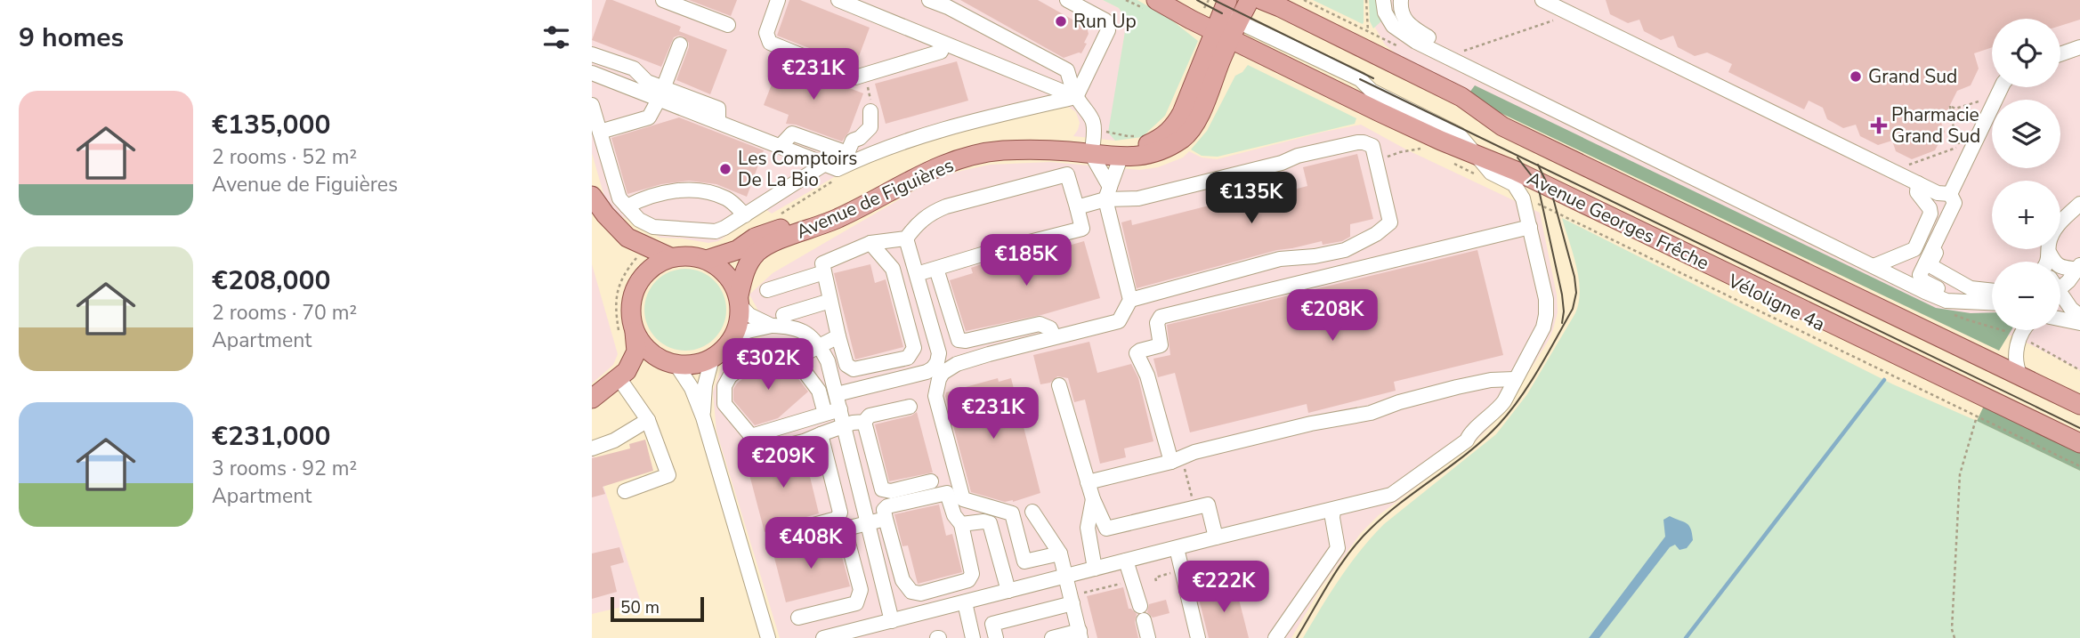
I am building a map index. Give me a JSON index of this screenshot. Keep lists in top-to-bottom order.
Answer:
{
  "streets": {
    "main road": ["Avenue de Figuières", "Avenue Georges Frêche"],
    "path": ["Véloligne 4a"]
  },
  "crossings": [
    ["Avenue de Figuières", "Avenue Georges Frêche"]
  ],
  "places": {
    "other": ["Run Up", "Grand Sud", "Les Comptoirs De La Bio"],
    "health": ["Pharmacie Grand Sud"]
  },
  "scale_bar": "50 m",
  "page": {
    "heading": "9 homes",
    "map_buttons": ["+", "−"],
    "price": [
      "€231K",
      "€135K",
      "€185K",
      "€208K",
      "€302K",
      "€231K",
      "€209K",
      "€408K",
      "€222K"
    ],
    "list": [
      {
        "name": "€135,000",
        "note": "2 rooms · 52 m² · Avenue de Figuières"
      },
      {
        "name": "€208,000",
        "note": "2 rooms · 70 m² · Apartment"
      },
      {
        "name": "€231,000",
        "note": "3 rooms · 92 m² · Apartment"
      }
    ],
    "scale": "50 m"
  }
}
